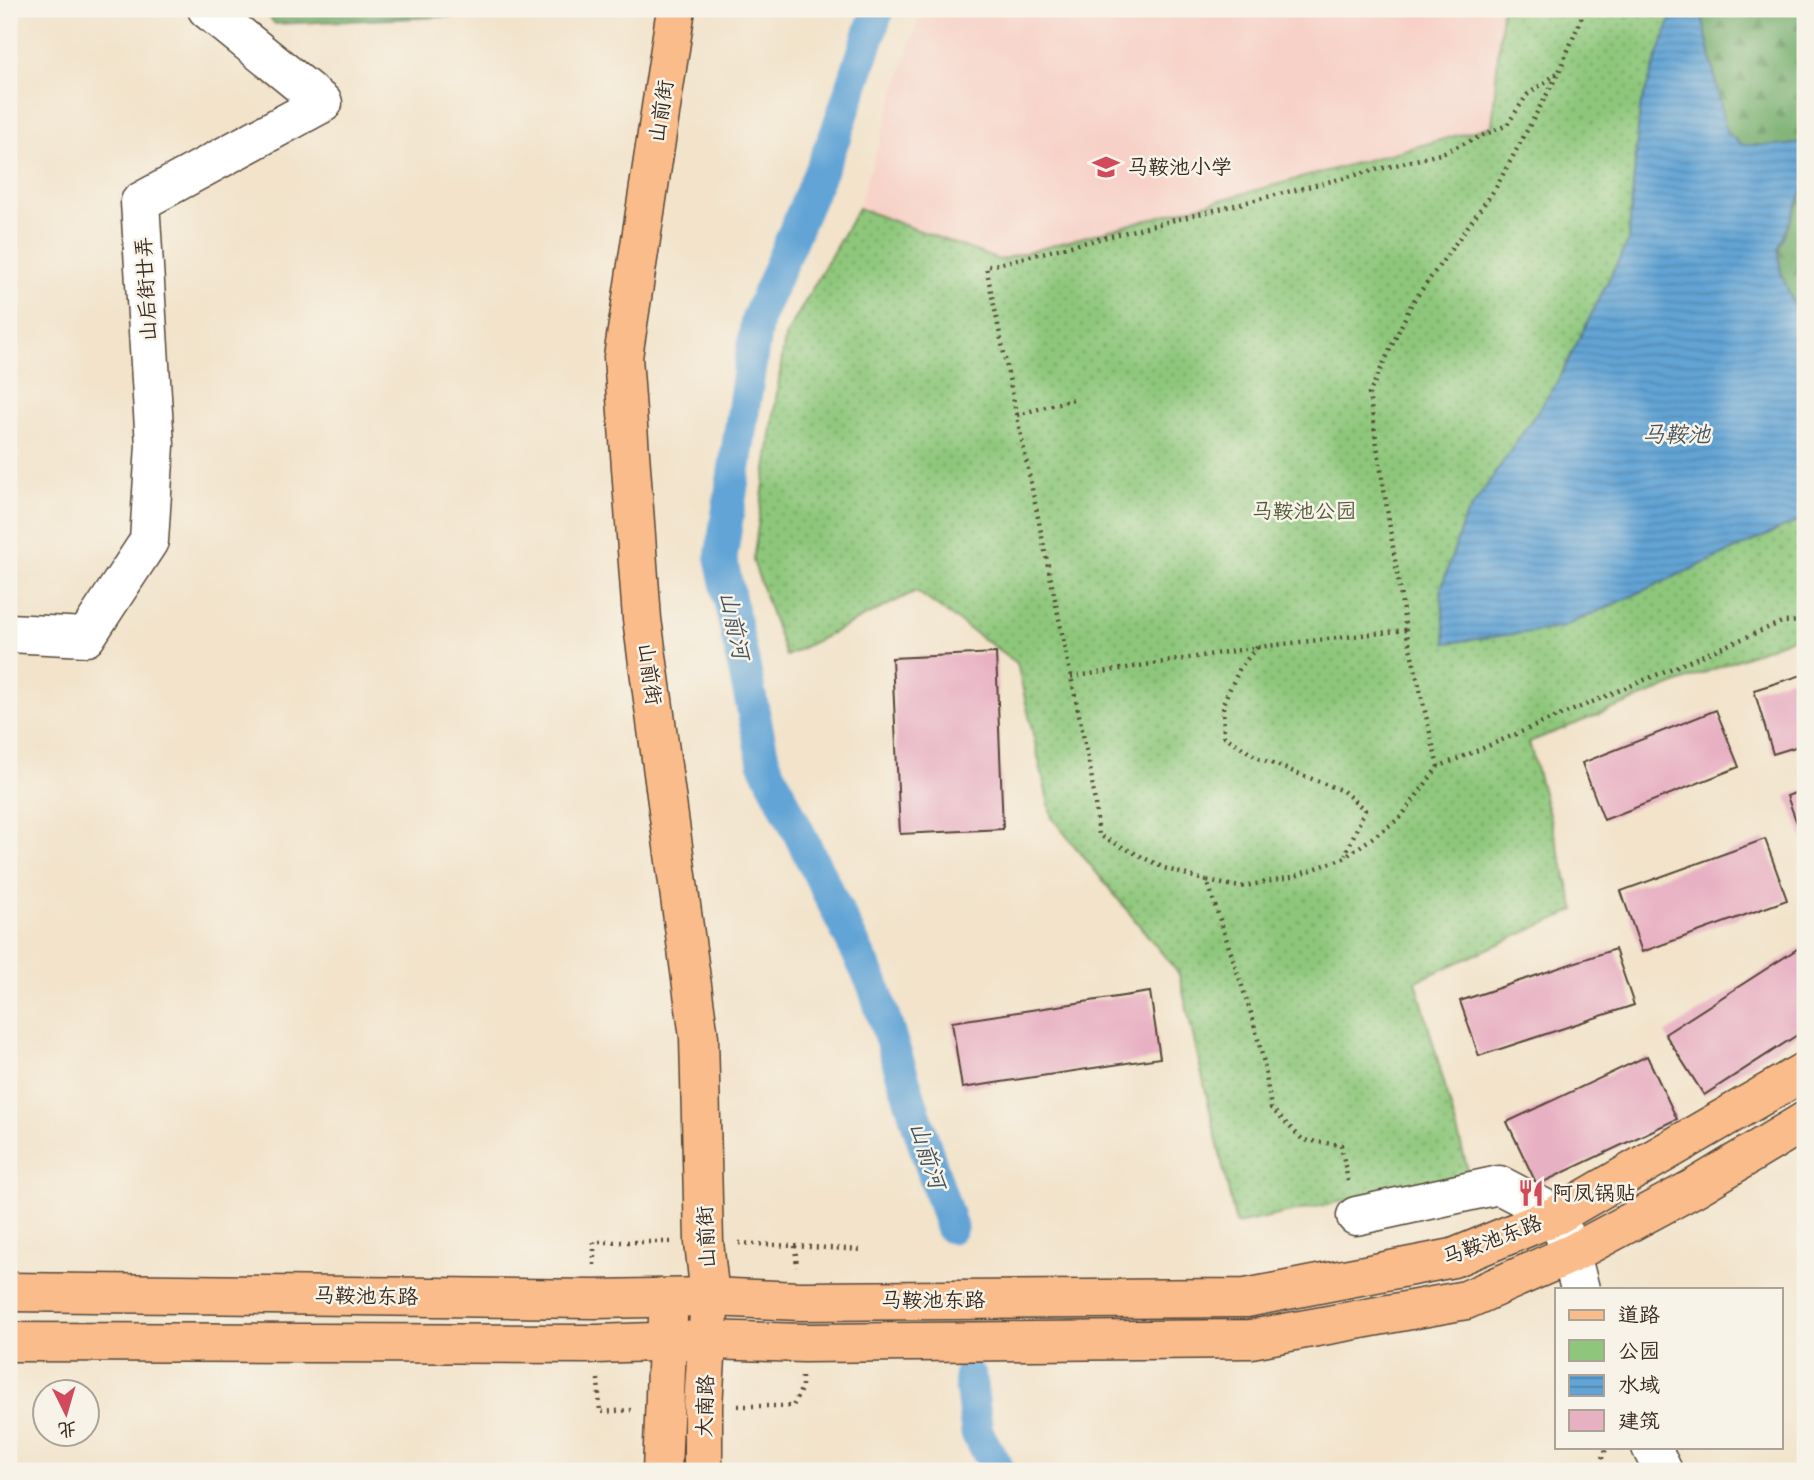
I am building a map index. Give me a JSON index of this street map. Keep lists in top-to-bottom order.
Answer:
{
  "streets": {
    "main road": ["山前街", "马鞍池东路", "大南路"],
    "street": ["山后街廿弄"]
  },
  "crossings": [
    ["山前街", "马鞍池东路"],
    ["山前街", "大南路"],
    ["马鞍池东路", "大南路"]
  ],
  "water": ["马鞍池", "山前河"],
  "parks": ["马鞍池公园"],
  "places": {
    "school or university": ["马鞍池小学"],
    "restaurant": ["阿凤锅贴"]
  },
  "legend": [
    "道路",
    "公园",
    "水域",
    "建筑"
  ],
  "north": "bottom"
}
